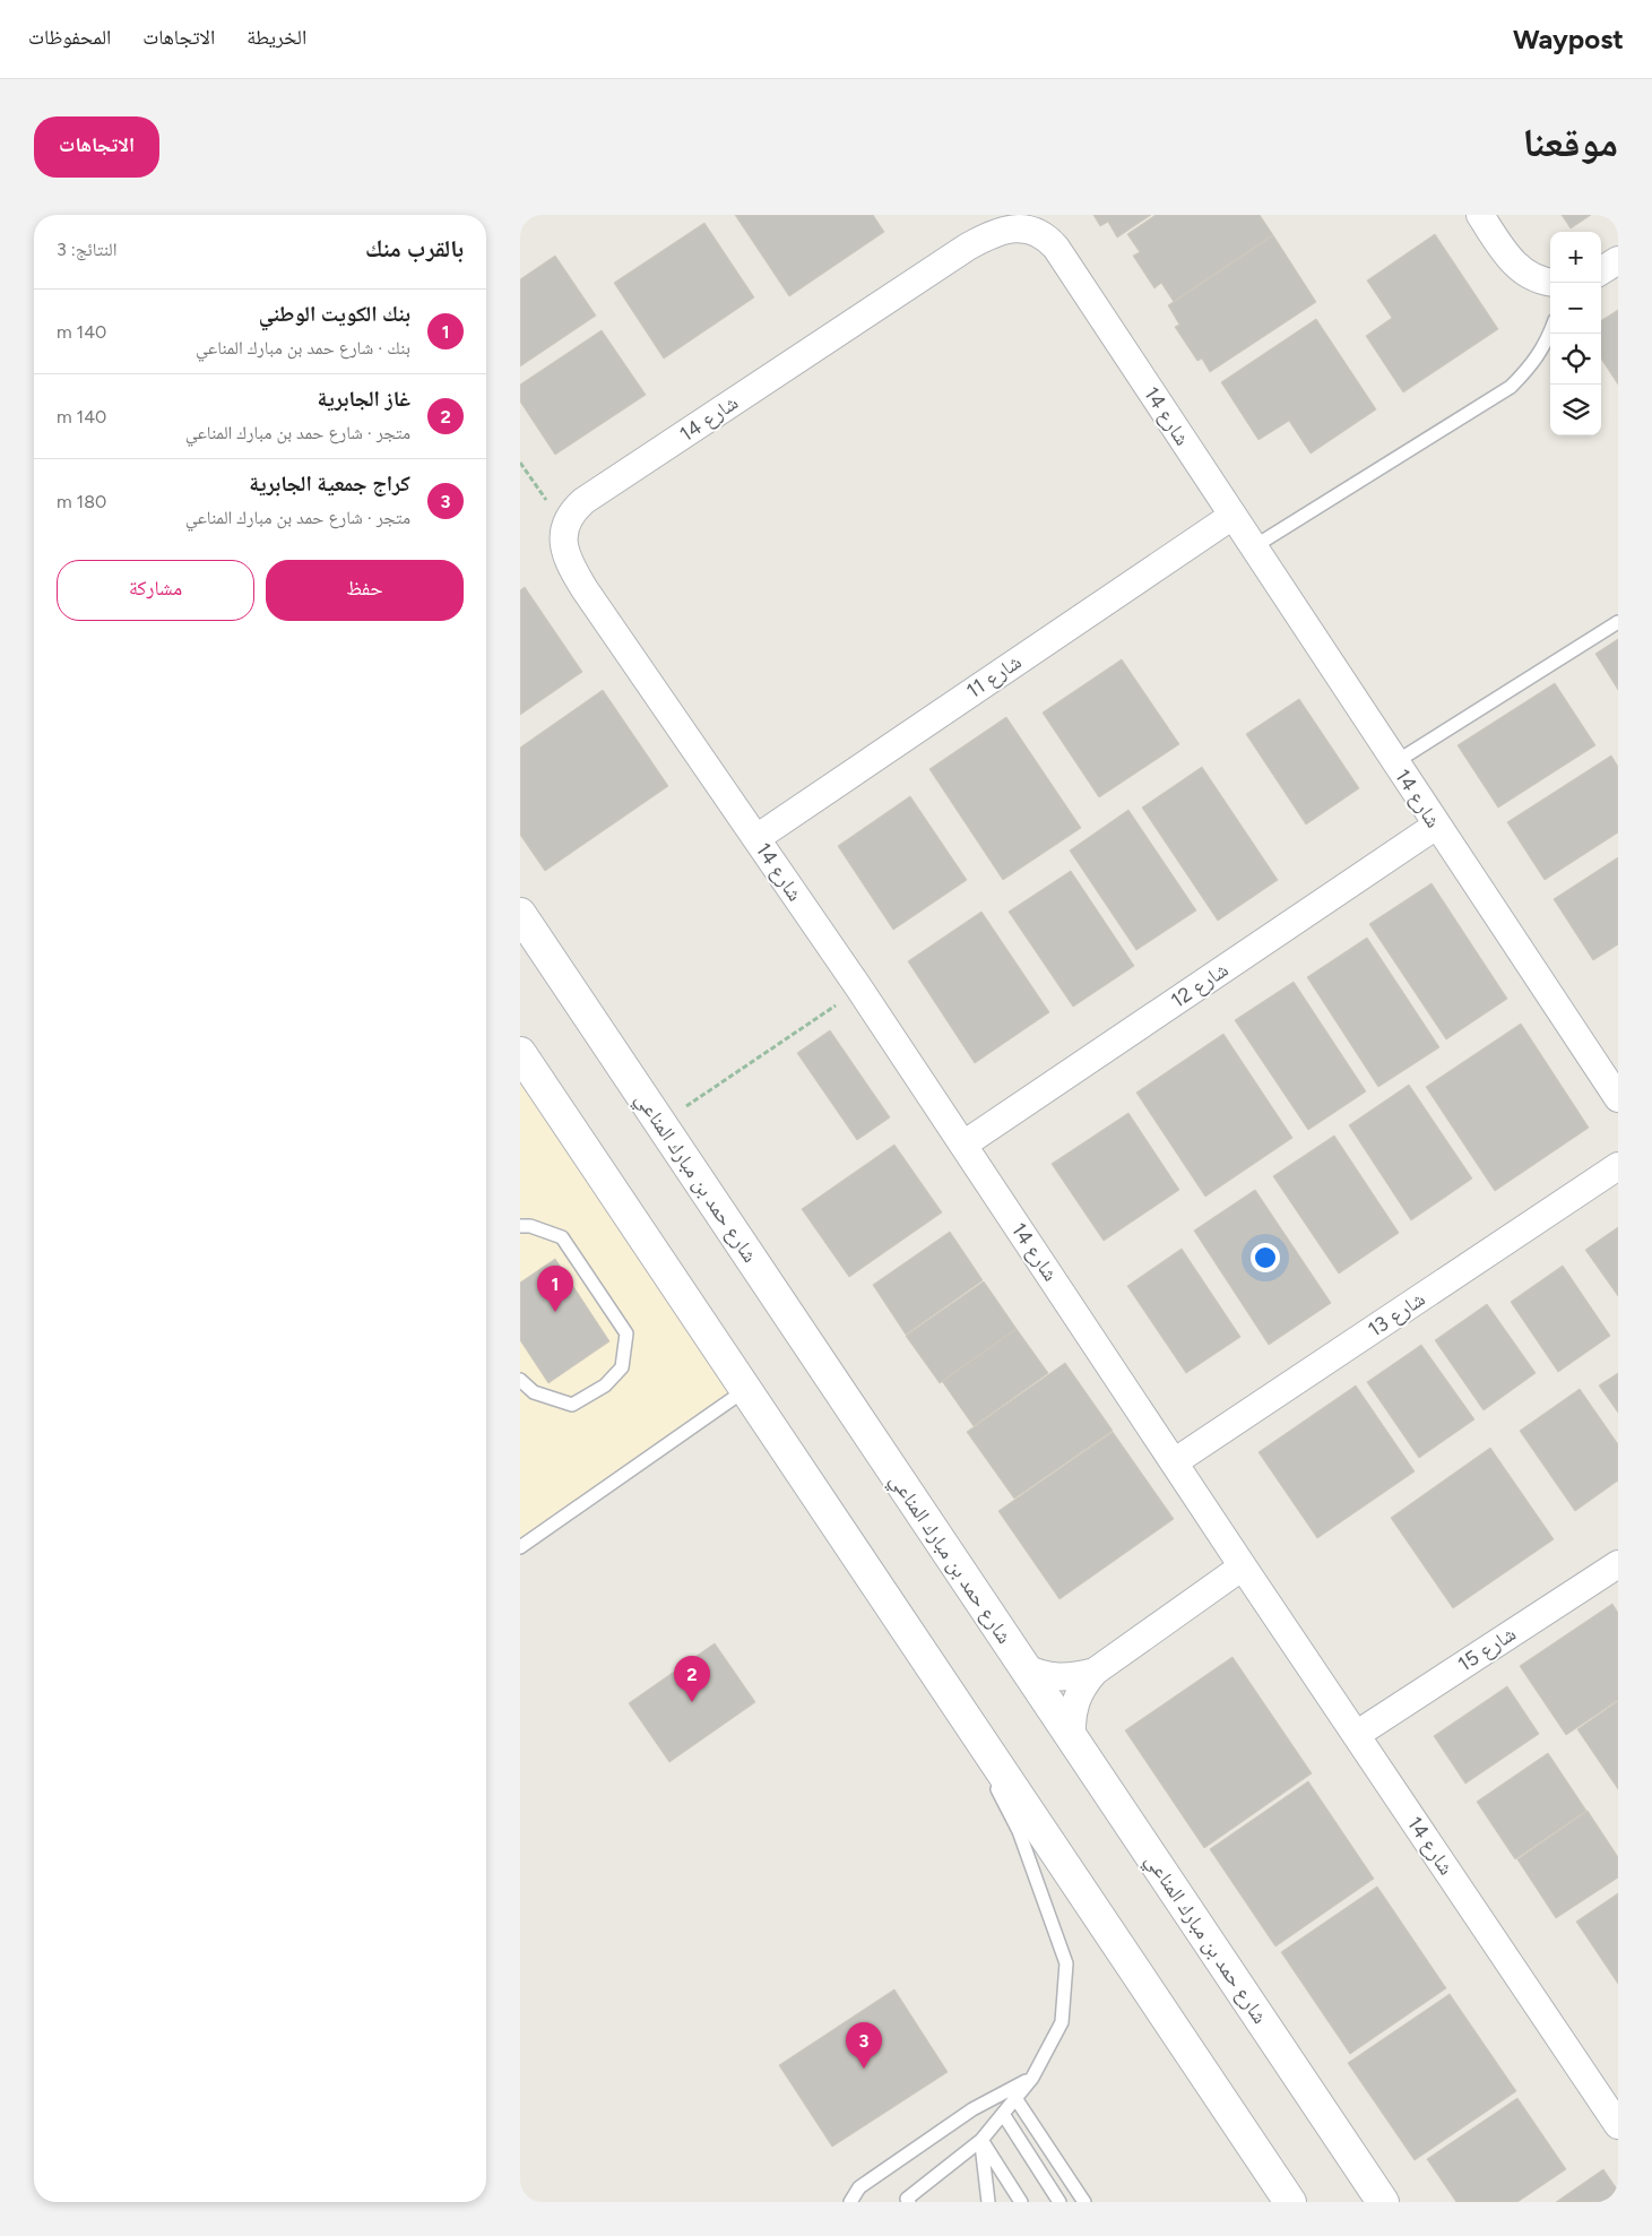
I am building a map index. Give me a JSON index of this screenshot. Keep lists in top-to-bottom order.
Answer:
{
  "streets": {
    "street": [
      "شارع 14",
      "شارع 11",
      "شارع 12",
      "شارع حمد بن مبارك المناعي",
      "شارع 13",
      "شارع 15"
    ]
  },
  "crossings": [
    ["شارع 14", "شارع 11"],
    ["شارع 14", "شارع 12"],
    ["شارع 14", "شارع 13"],
    ["شارع 14", "شارع 15"]
  ],
  "page": {
    "header": "Waypost",
    "nav": ["الخريطة", "الاتجاهات", "المحفوظات"],
    "title": "موقعنا",
    "buttons": [
      "الاتجاهات",
      ["حفظ", "مشاركة"]
    ],
    "heading": ["بالقرب منك", "النتائج: 3"],
    "map_buttons": ["+", "−"],
    "list": [
      {
        "mark": "1",
        "name": "بنك الكويت الوطني",
        "note": "بنك · شارع حمد بن مبارك المناعي",
        "value": "140 m"
      },
      {
        "mark": "2",
        "name": "غاز الجابرية",
        "note": "متجر · شارع حمد بن مبارك المناعي",
        "value": "140 m"
      },
      {
        "mark": "3",
        "name": "كراج جمعية الجابرية",
        "note": "متجر · شارع حمد بن مبارك المناعي",
        "value": "180 m"
      }
    ],
    "pins": ["1", "2", "3"]
  }
}
